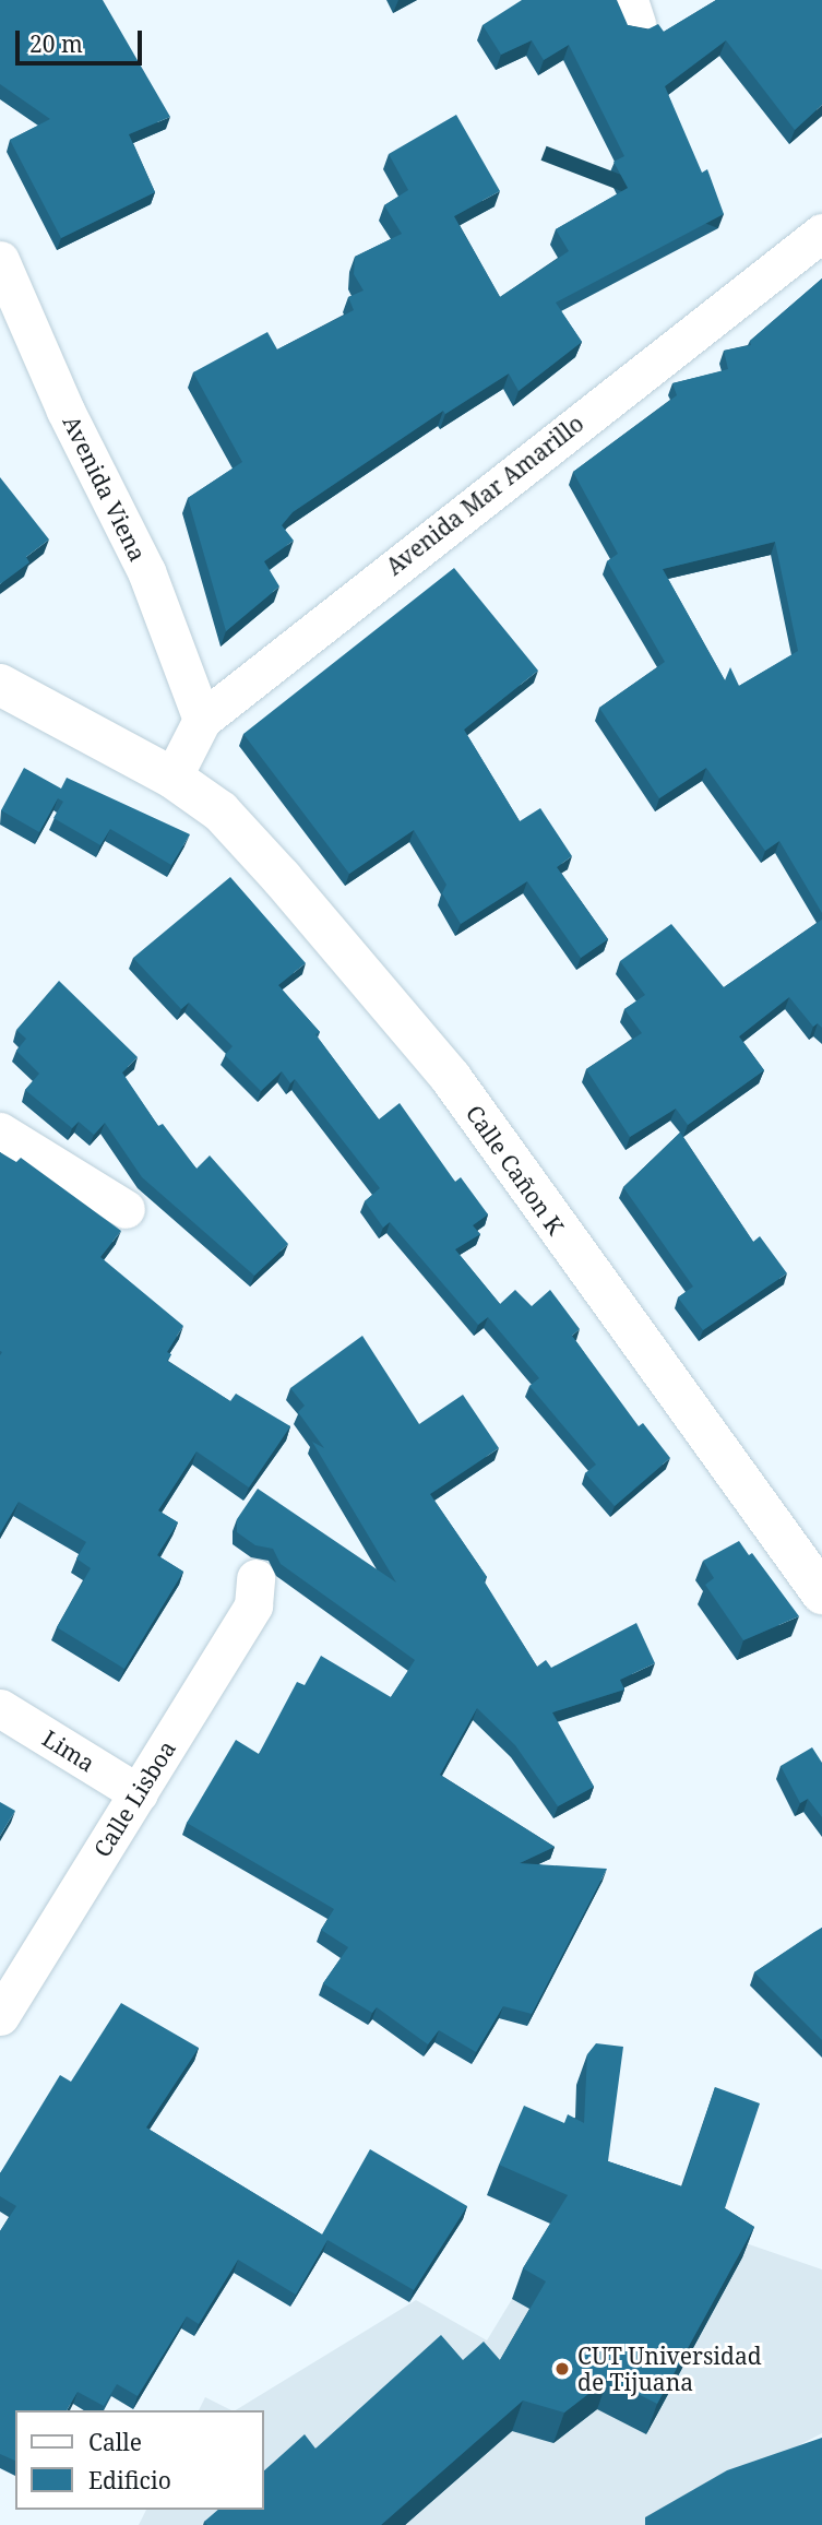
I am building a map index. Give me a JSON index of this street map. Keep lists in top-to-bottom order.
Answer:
{
  "streets": {
    "street": [
      "Avenida Viena",
      "Avenida Mar Amarillo",
      "Calle Cañon K",
      "Lima",
      "Calle Lisboa"
    ]
  },
  "crossings": [
    ["Avenida Viena", "Avenida Mar Amarillo"],
    ["Avenida Mar Amarillo", "Calle Cañon K"],
    ["Lima", "Calle Lisboa"]
  ],
  "places": ["CUT Universidad de Tijuana"],
  "legend": ["Calle", "Edificio"],
  "scale_bar": "20 m"
}
